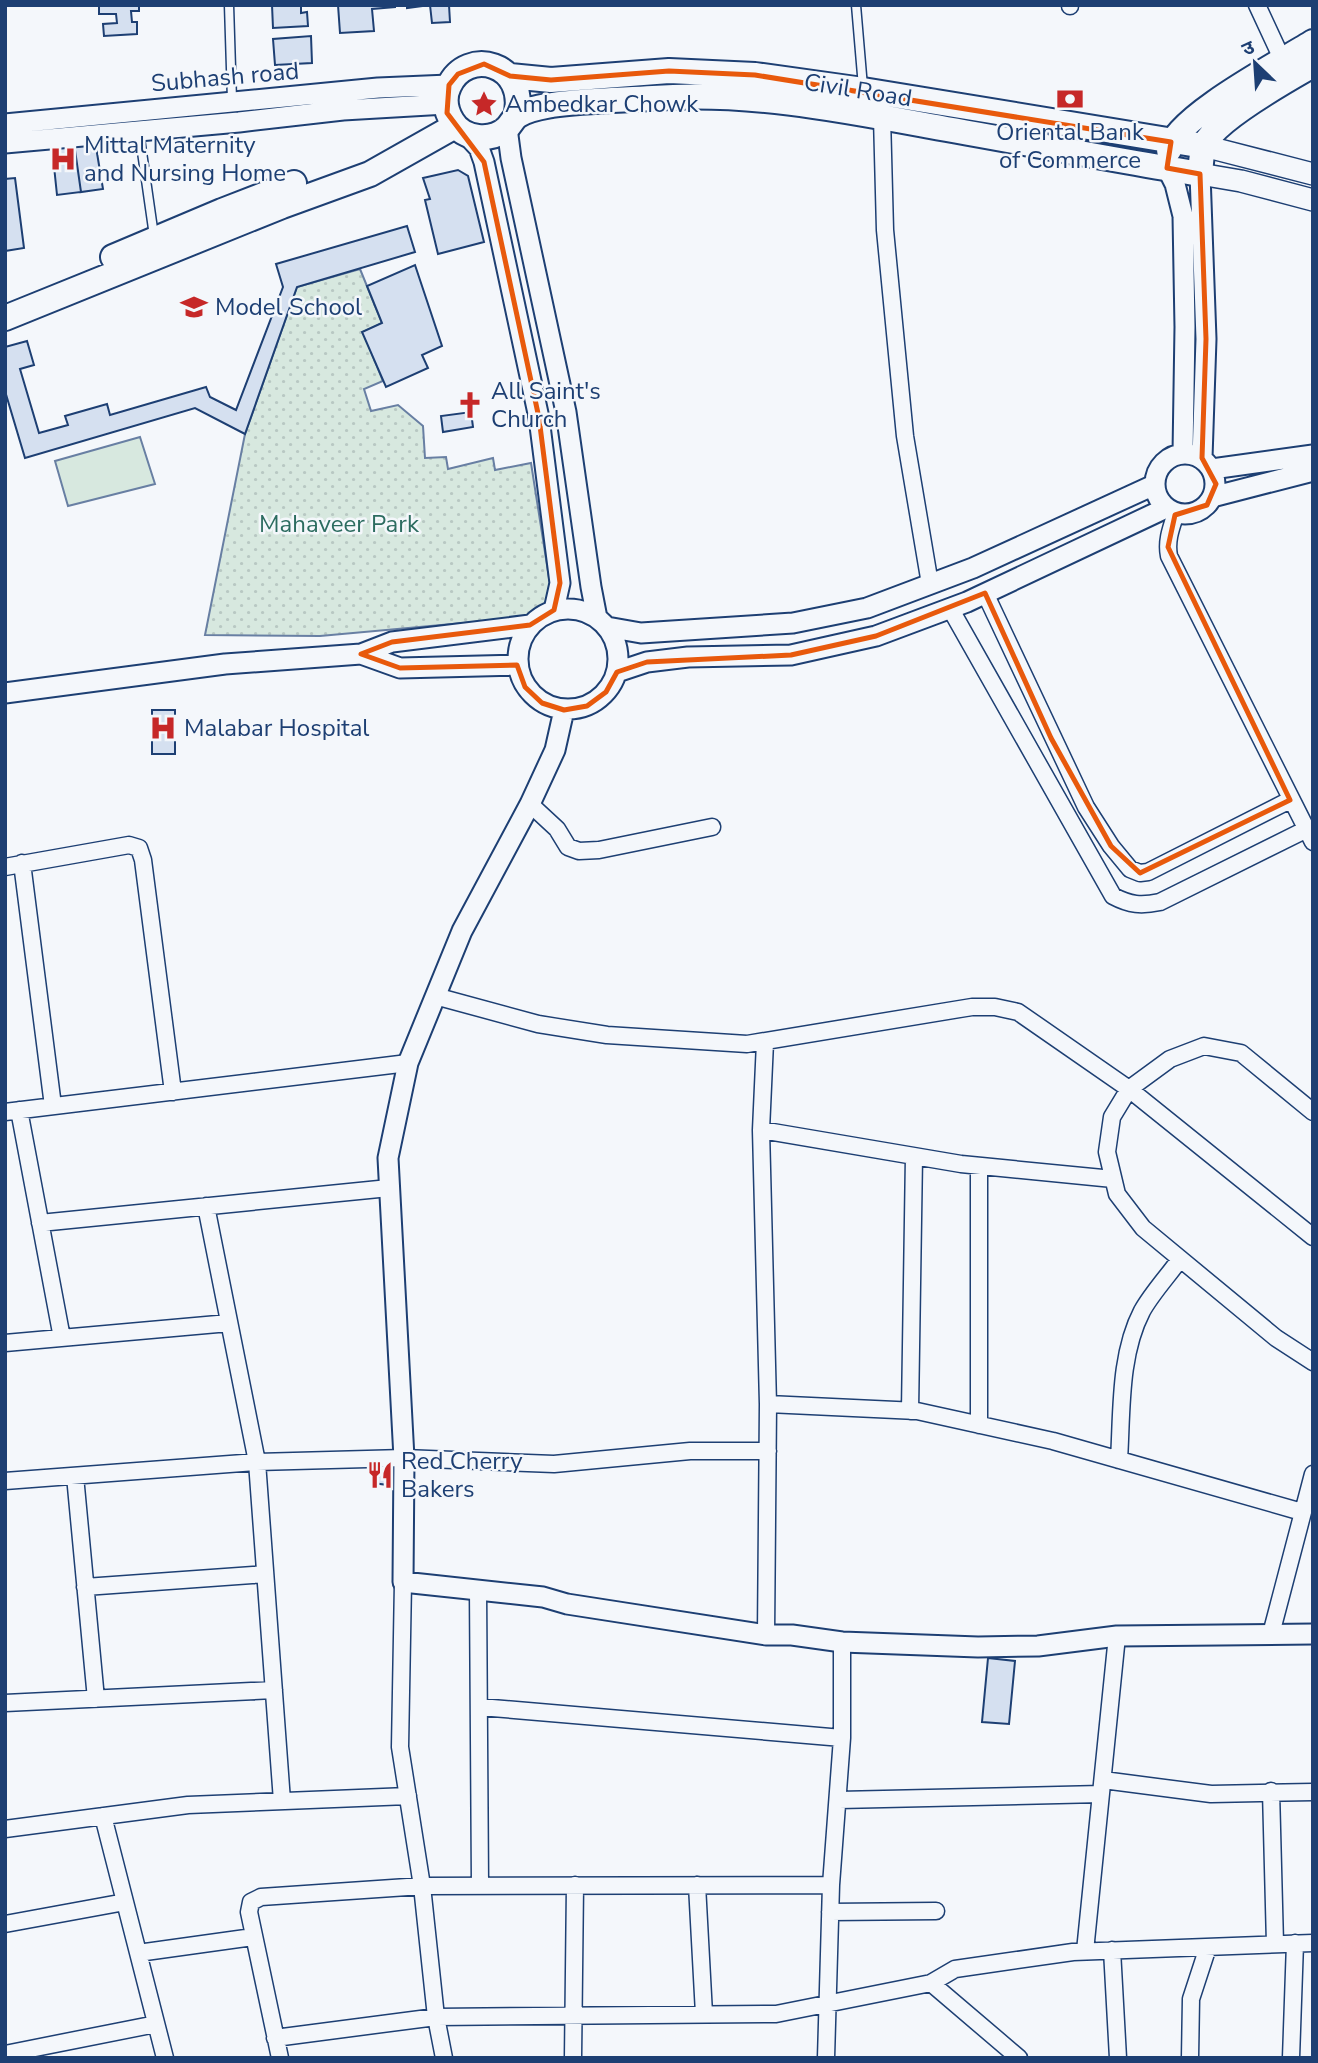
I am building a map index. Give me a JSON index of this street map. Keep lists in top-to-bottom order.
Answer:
{
  "streets": {
    "main road": ["Civil Road"],
    "street": ["Subhash road"]
  },
  "crossings": [
    ["Subhash road", "Civil Road"]
  ],
  "parks": ["Mahaveer Park"],
  "places": {
    "bank": ["Oriental Bank of Commerce"],
    "place": ["Ambedkar Chowk"],
    "hospital": ["Mittal Maternity and Nursing Home", "Malabar Hospital"],
    "school or university": ["Model School"],
    "church": ["All Saint's Church"],
    "restaurant": ["Red Cherry Bakers"]
  },
  "north": "top left"
}
